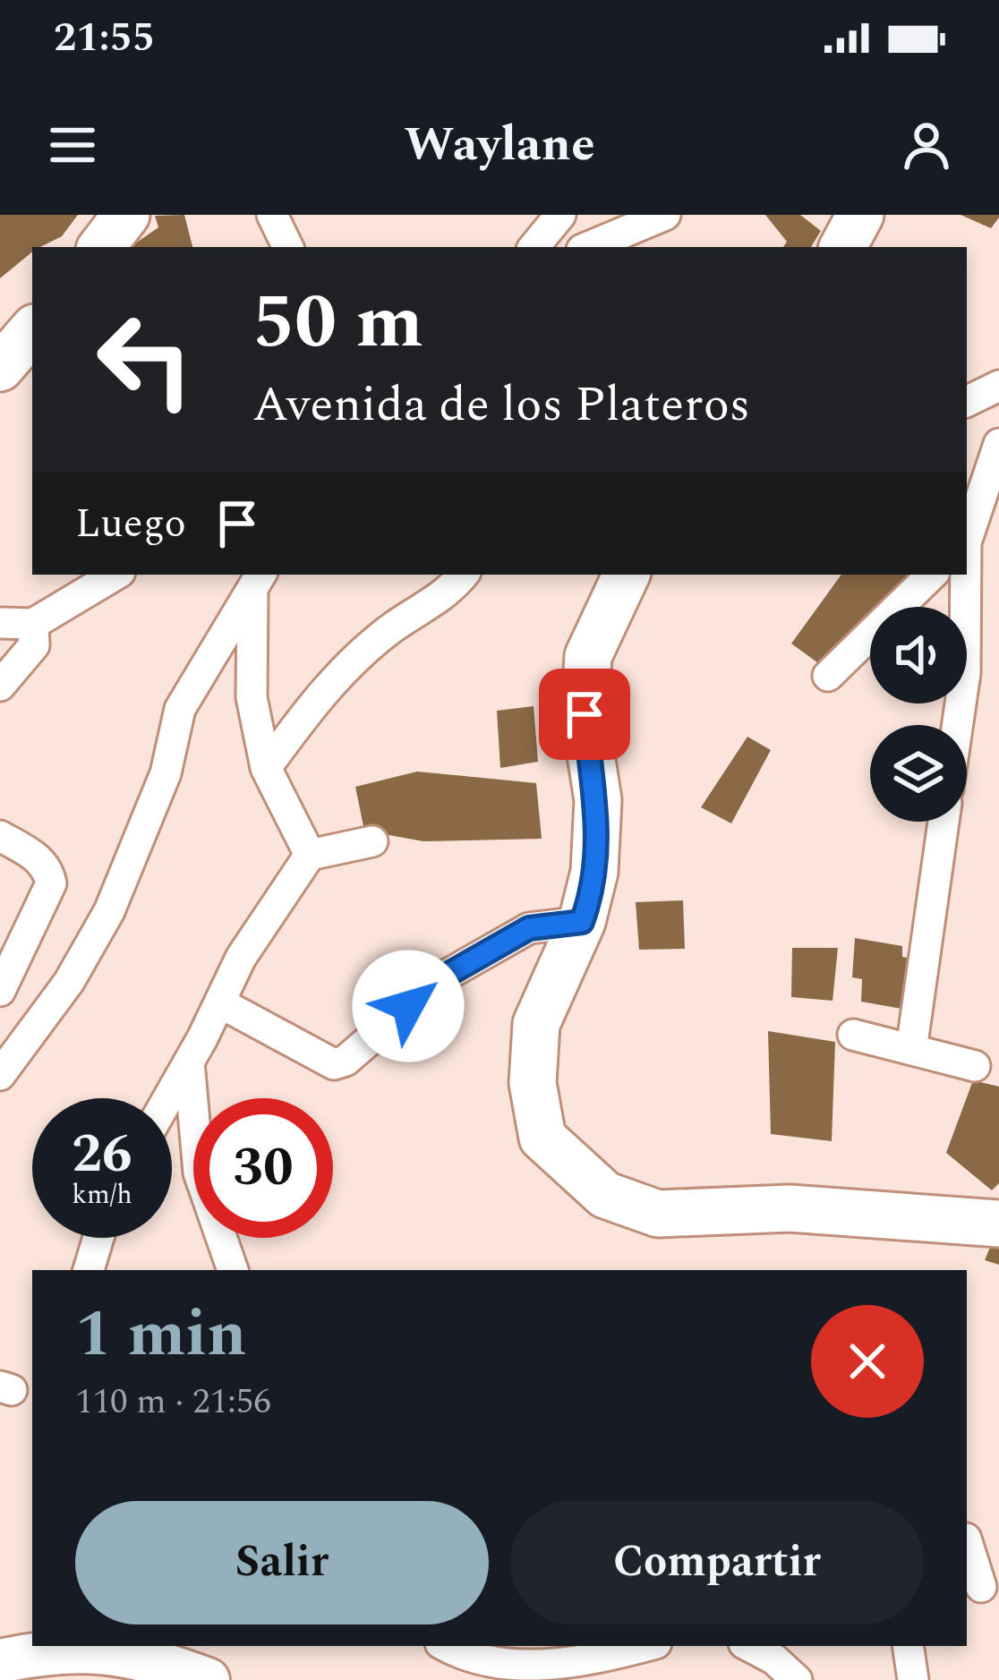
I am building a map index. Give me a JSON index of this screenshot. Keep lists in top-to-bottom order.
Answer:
{
  "page": {
    "status": "21:55",
    "header": "Waylane",
    "turn": ["50 m", "Avenida de los Plateros"],
    "then": "Luego",
    "speed": "26 km/h",
    "limit": "30",
    "heading": ["1 min", "110 m · 21:56"],
    "buttons": ["Salir", "Compartir"]
  }
}
